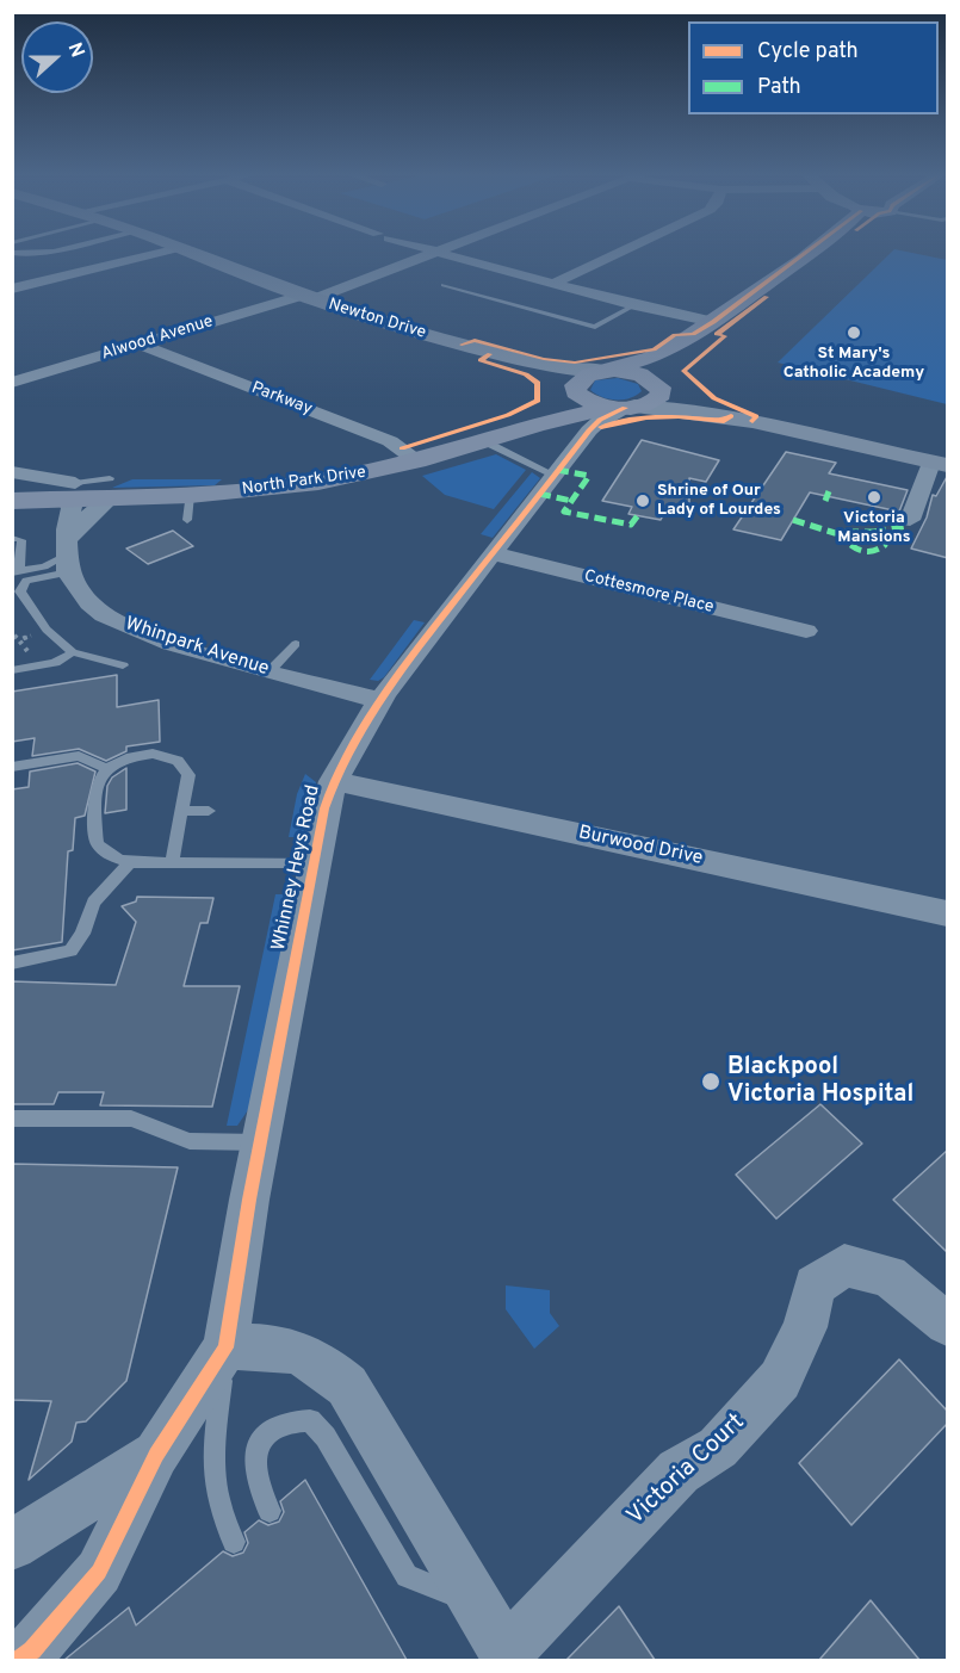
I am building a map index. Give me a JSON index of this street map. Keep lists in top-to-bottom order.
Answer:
{
  "streets": {
    "main road": ["Newton Drive", "North Park Drive"],
    "street": [
      "Alwood Avenue",
      "Parkway",
      "Cottesmore Place",
      "Whinpark Avenue",
      "Burwood Drive",
      "Whinney Heys Road",
      "Victoria Court"
    ]
  },
  "crossings": [
    ["Newton Drive", "Alwood Avenue"],
    ["Newton Drive", "North Park Drive"],
    ["Alwood Avenue", "Parkway"],
    ["Parkway", "North Park Drive"],
    ["North Park Drive", "Whinney Heys Road"],
    ["Cottesmore Place", "Whinney Heys Road"],
    ["Whinpark Avenue", "Whinney Heys Road"],
    ["Burwood Drive", "Whinney Heys Road"]
  ],
  "places": [
    "St Mary's Catholic Academy",
    "Victoria Mansions",
    "Shrine of Our Lady of Lourdes",
    "Blackpool Victoria Hospital"
  ],
  "legend": ["Cycle path", "Path"],
  "north": "right"
}
